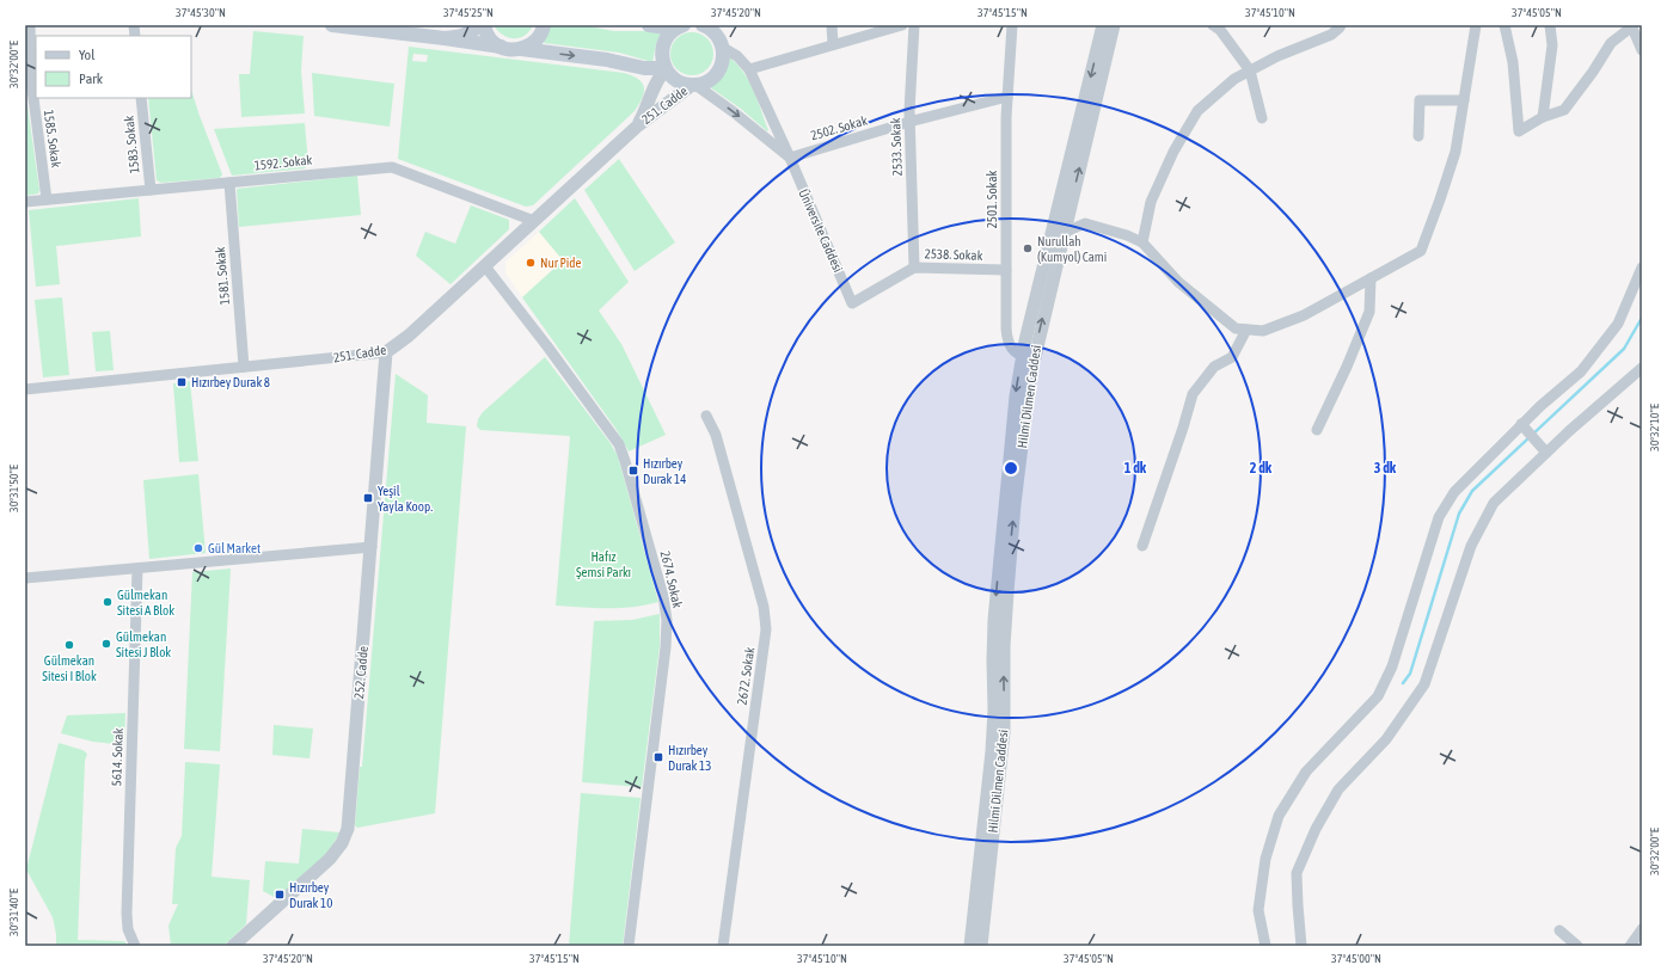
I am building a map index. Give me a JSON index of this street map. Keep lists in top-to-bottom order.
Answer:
{
  "streets": {
    "street": [
      "251. Cadde",
      "2502. Sokak",
      "1585. Sokak",
      "1583. Sokak",
      "2533. Sokak",
      "1592. Sokak",
      "2501. Sokak",
      "Üniversite Caddesi",
      "2538. Sokak",
      "1581. Sokak",
      "Hilmi Dilmen Caddesi",
      "2674. Sokak",
      "252. Cadde",
      "2672. Sokak",
      "5614. Sokak"
    ]
  },
  "crossings": [
    ["251. Cadde", "1592. Sokak"],
    ["251. Cadde", "Üniversite Caddesi"],
    ["251. Cadde", "1581. Sokak"],
    ["251. Cadde", "2674. Sokak"],
    ["251. Cadde", "252. Cadde"],
    ["2502. Sokak", "2533. Sokak"],
    ["2502. Sokak", "2501. Sokak"],
    ["2502. Sokak", "Üniversite Caddesi"],
    ["1585. Sokak", "1592. Sokak"],
    ["1583. Sokak", "1592. Sokak"],
    ["2533. Sokak", "2538. Sokak"],
    ["1592. Sokak", "1581. Sokak"],
    ["2501. Sokak", "2538. Sokak"],
    ["2501. Sokak", "Hilmi Dilmen Caddesi"],
    ["Üniversite Caddesi", "2538. Sokak"]
  ],
  "parks": ["Hafız Şemsi Parkı"],
  "places": {
    "other": [
      "Nurullah (Kumyol) Cami",
      "Nur Pide",
      "Gül Market",
      "Gülmekan Sitesi A Blok",
      "Gülmekan Sitesi J Blok",
      "Gülmekan Sitesi I Blok"
    ],
    "transit": [
      "Hızırbey Durak 8",
      "Hızırbey Durak 14",
      "Yeşil Yayla Koop.",
      "Hızırbey Durak 13",
      "Hızırbey Durak 10"
    ]
  },
  "legend": ["Yol", "Park"],
  "coordinates": [
    "37°45'30\"N",
    "37°45'25\"N",
    "37°45'20\"N",
    "37°45'15\"N",
    "37°45'10\"N",
    "37°45'05\"N",
    "30°32'00\"E",
    "30°32'10\"E",
    "30°31'50\"E",
    "30°31'40\"E",
    "37°45'00\"N"
  ],
  "rings": ["1 dk", "2 dk", "3 dk"]
}
